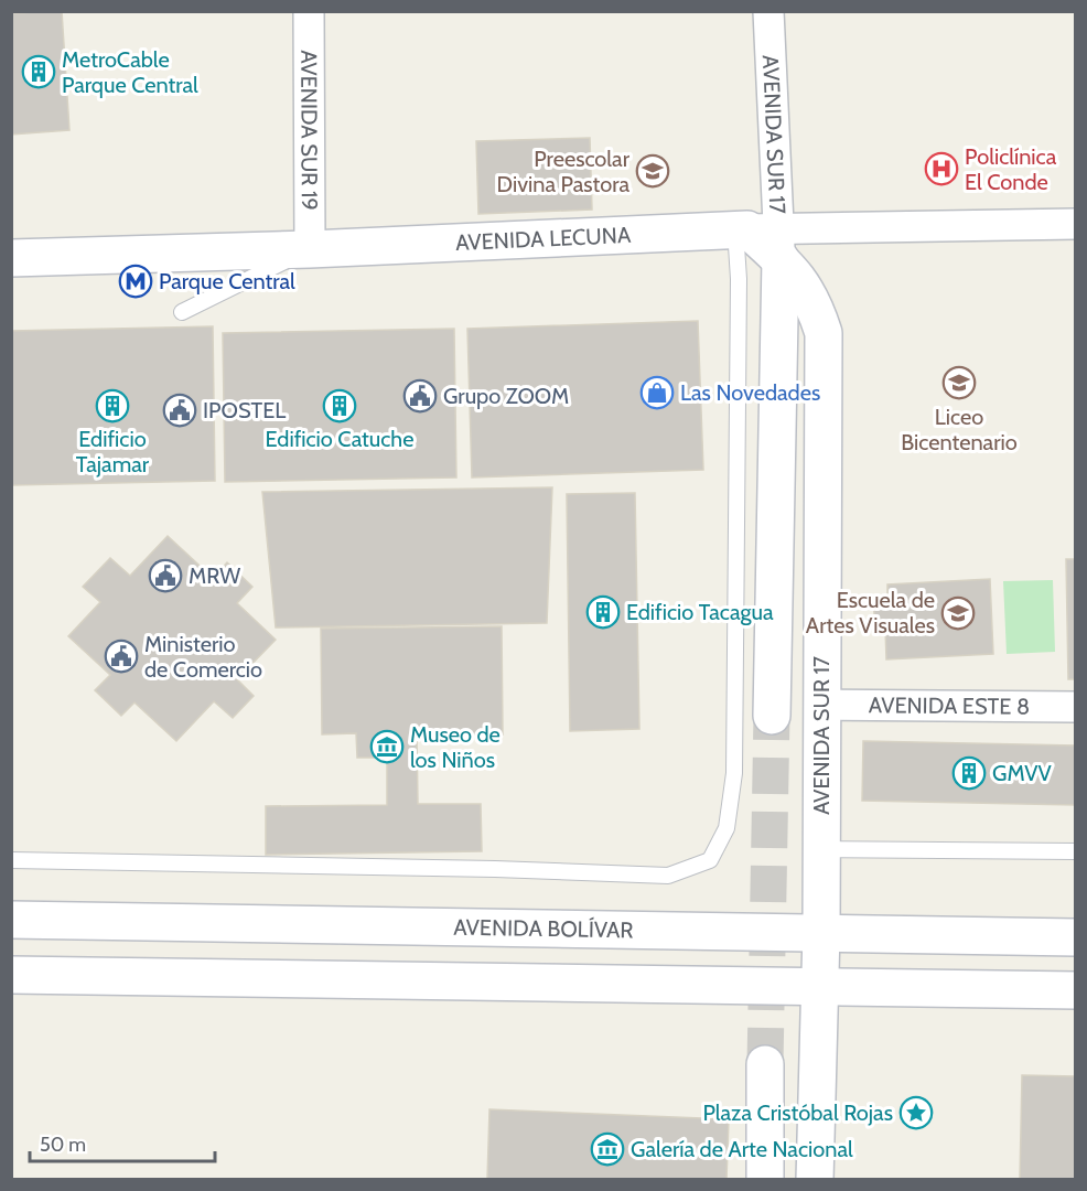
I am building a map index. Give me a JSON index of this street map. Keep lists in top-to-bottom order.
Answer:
{
  "streets": {
    "main road": ["AVENIDA SUR 17", "AVENIDA LECUNA", "AVENIDA BOLÍVAR"],
    "street": ["AVENIDA SUR 19", "AVENIDA ESTE 8"]
  },
  "crossings": [
    ["AVENIDA SUR 19", "AVENIDA LECUNA"],
    ["AVENIDA SUR 17", "AVENIDA LECUNA"],
    ["AVENIDA SUR 17", "AVENIDA ESTE 8"],
    ["AVENIDA SUR 17", "AVENIDA BOLÍVAR"]
  ],
  "places": {
    "building": [
      "MetroCable Parque Central",
      "Edificio Tajamar",
      "Edificio Catuche",
      "Edificio Tacagua",
      "GMVV"
    ],
    "hospital": ["Policlínica El Conde"],
    "school or university": ["Preescolar Divina Pastora", "Liceo Bicentenario", "Escuela de Artes Visuales"],
    "metro station": ["Parque Central"],
    "shop": ["Las Novedades"],
    "public building": [
      "Grupo ZOOM",
      "IPOSTEL",
      "MRW",
      "Ministerio de Comercio"
    ],
    "museum": ["Museo de los Niños", "Galería de Arte Nacional"],
    "place": ["Plaza Cristóbal Rojas"]
  },
  "scale_bar": "50 m"
}
